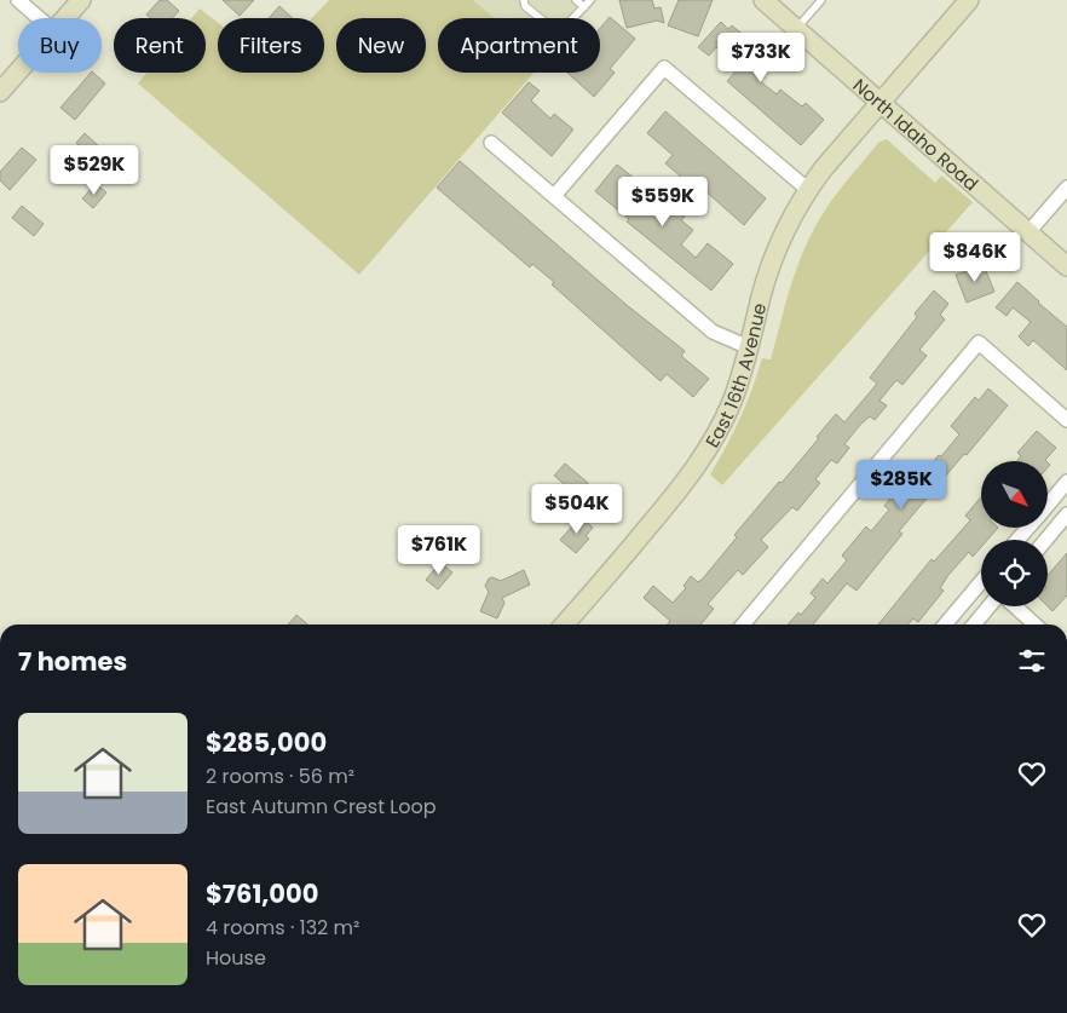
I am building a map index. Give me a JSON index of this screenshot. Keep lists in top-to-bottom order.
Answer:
{
  "streets": {
    "street": ["North Idaho Road", "East 16th Avenue"]
  },
  "crossings": [
    ["North Idaho Road", "East 16th Avenue"]
  ],
  "north": "bottom right",
  "page": {
    "chip": [
      "Buy",
      "Rent",
      "Filters",
      "New",
      "Apartment"
    ],
    "price": [
      "$733K",
      "$529K",
      "$559K",
      "$846K",
      "$285K",
      "$504K",
      "$761K"
    ],
    "heading": "7 homes",
    "list": [
      {
        "name": "$285,000",
        "note": "2 rooms · 56 m² · East Autumn Crest Loop"
      },
      {
        "name": "$761,000",
        "note": "4 rooms · 132 m² · House"
      }
    ]
  }
}
